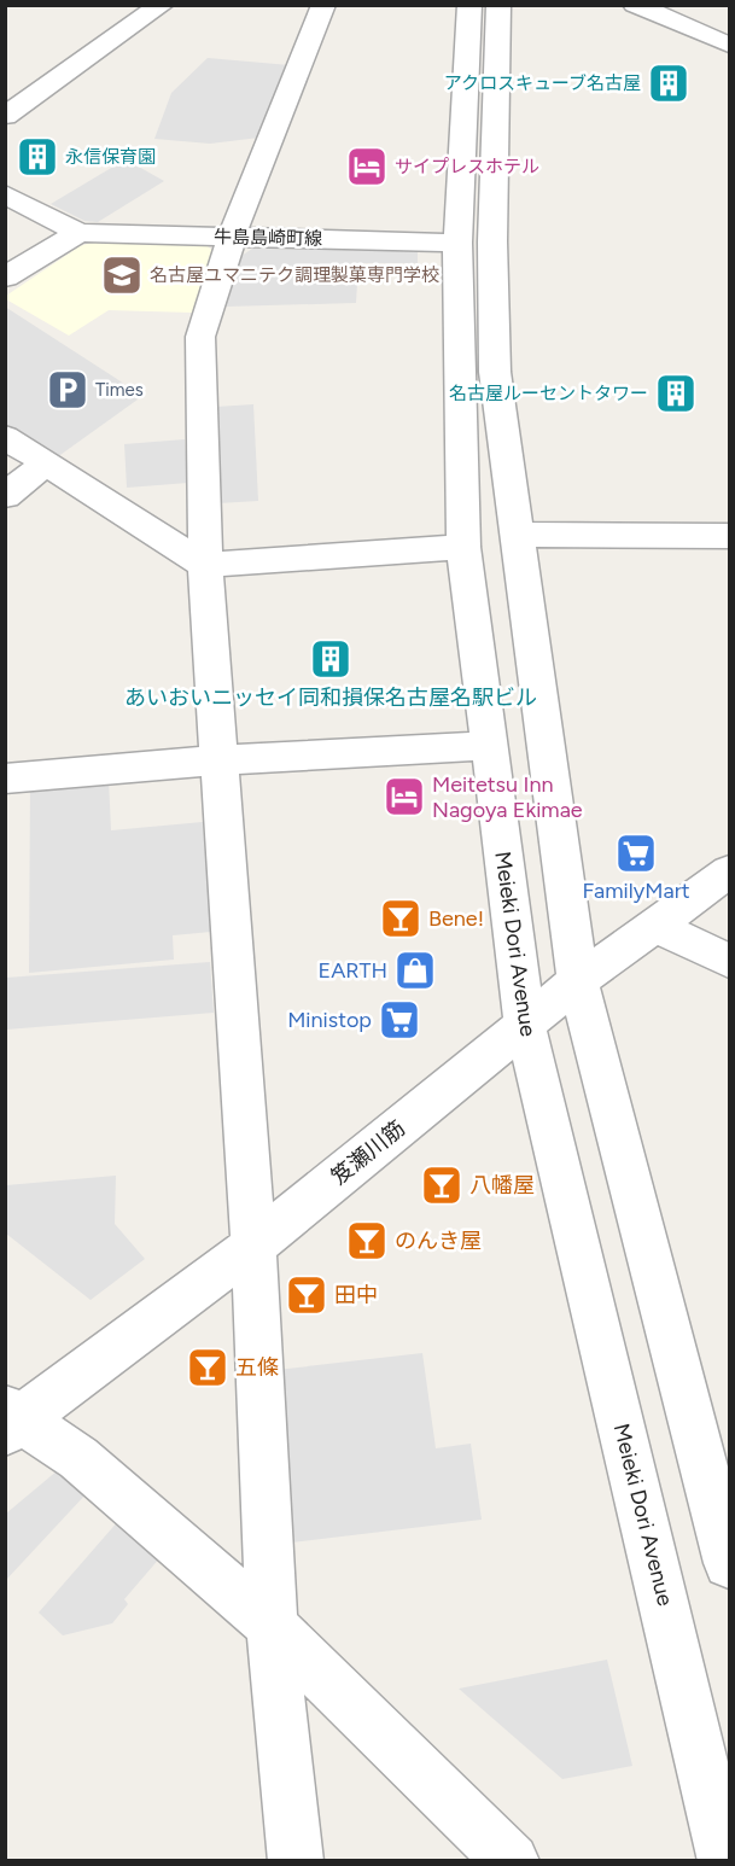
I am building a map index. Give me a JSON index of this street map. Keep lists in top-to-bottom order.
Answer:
{
  "streets": {
    "street": ["牛島島崎町線", "Meieki Dori Avenue", "笈瀬川筋"]
  },
  "crossings": [
    ["牛島島崎町線", "Meieki Dori Avenue"],
    ["Meieki Dori Avenue", "笈瀬川筋"]
  ],
  "places": {
    "building": [
      "アクロスキューブ名古屋",
      "永信保育園",
      "名古屋ルーセントタワー",
      "あいおいニッセイ同和損保名古屋名駅ビル"
    ],
    "hotel": ["サイプレスホテル", "Meitetsu Inn Nagoya Ekimae"],
    "school or university": ["名古屋ユマニテク調理製菓専門学校"],
    "parking": ["Times"],
    "supermarket": ["FamilyMart", "Ministop"],
    "bar": [
      "Bene!",
      "八幡屋",
      "のんき屋",
      "田中",
      "五條"
    ],
    "shop": ["EARTH"]
  }
}
